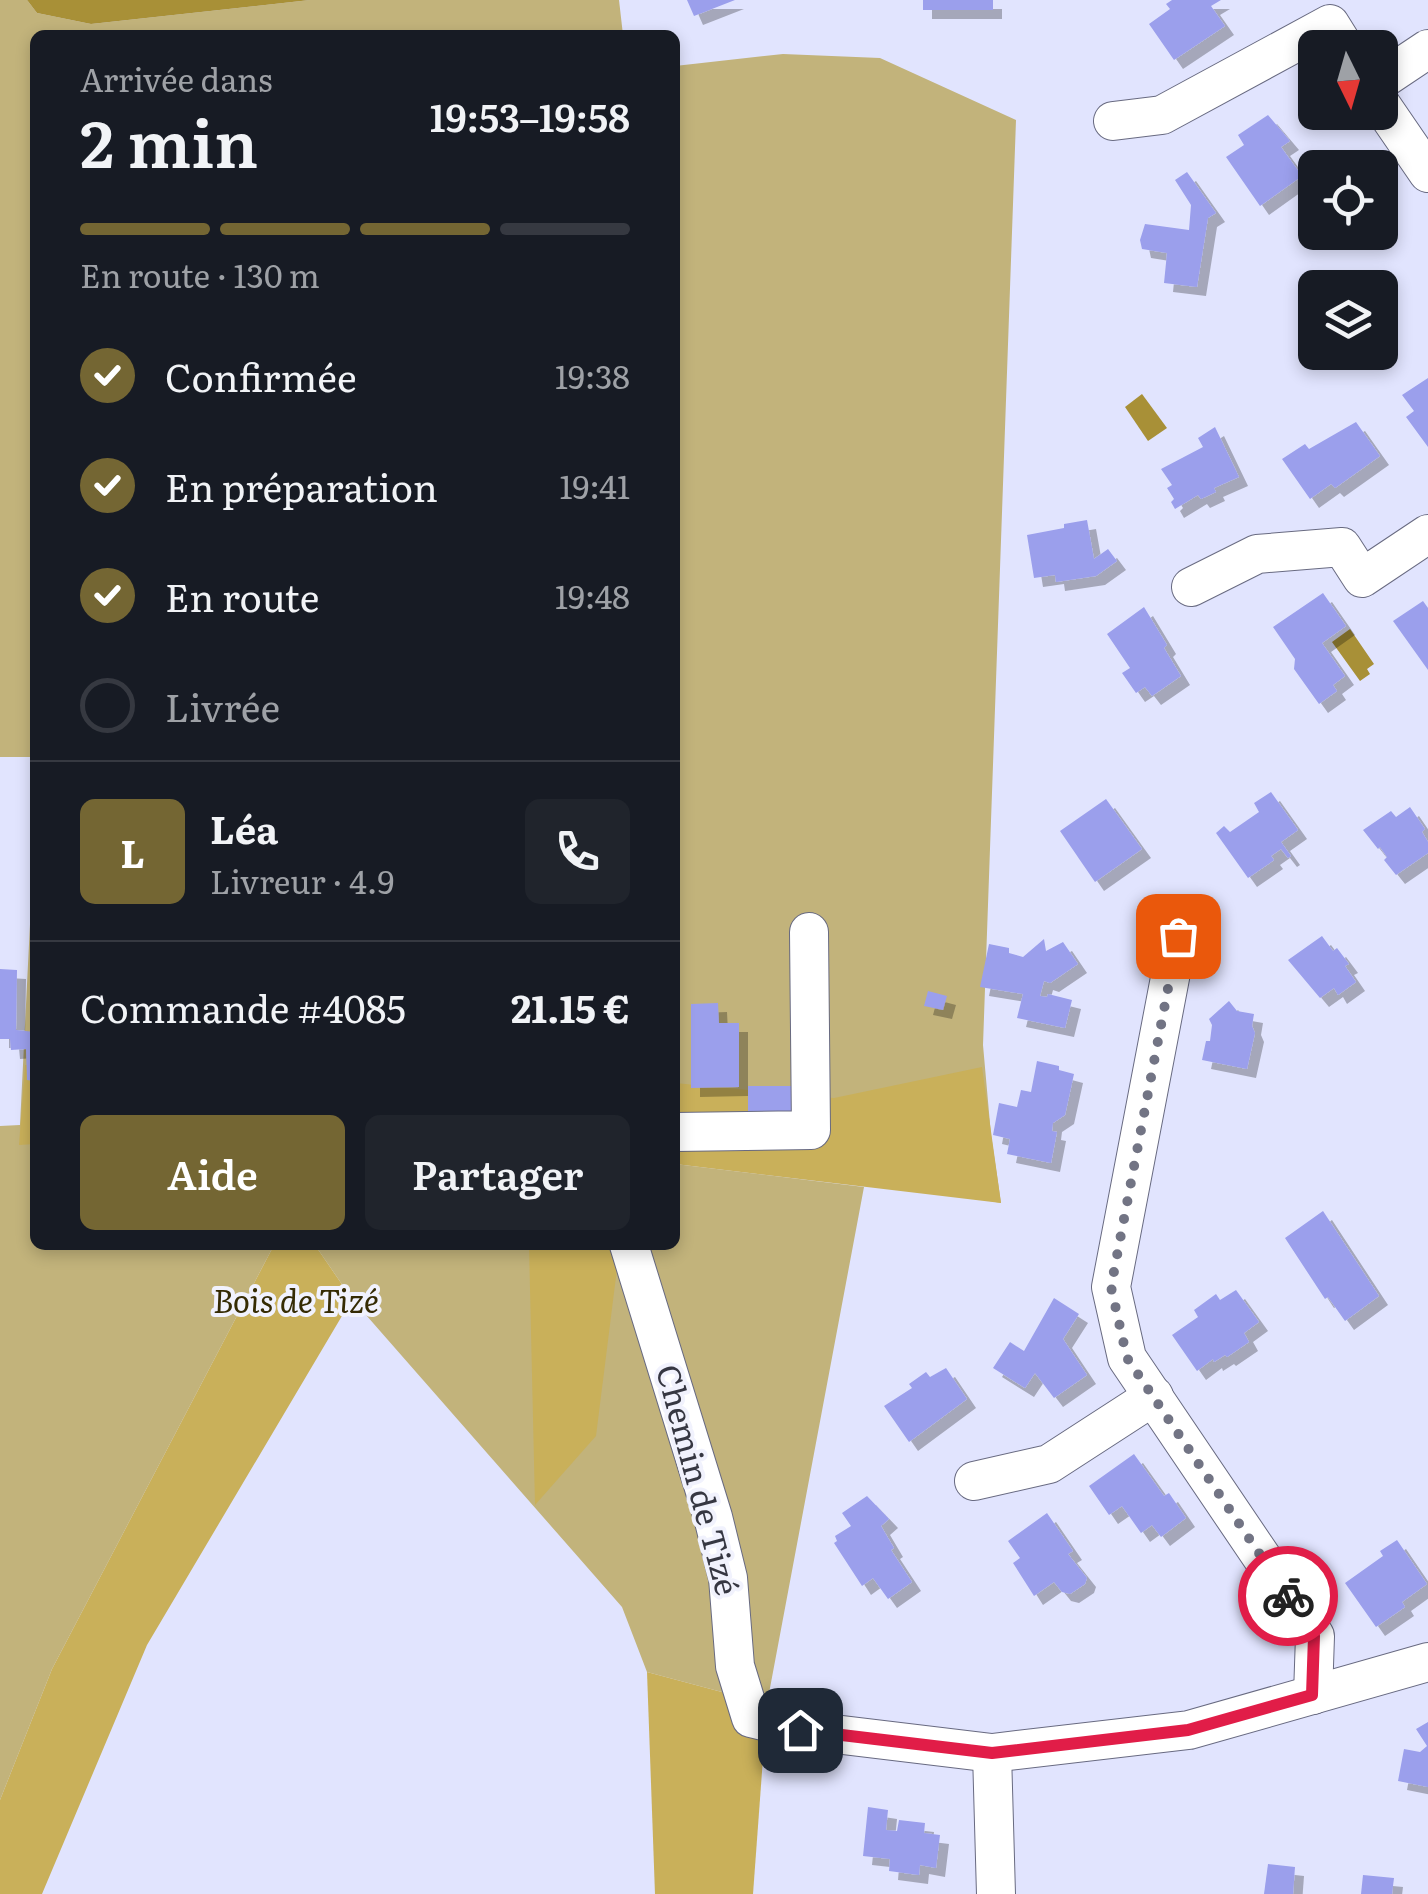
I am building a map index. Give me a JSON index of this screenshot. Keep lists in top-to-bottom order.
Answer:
{
  "streets": {
    "street": ["Chemin de Tizé"]
  },
  "parks": ["Bois de Tizé"],
  "north": "bottom",
  "page": {
    "heading": ["2 min", "Arrivée dans", "19:53–19:58"],
    "panel": [
      "Léa",
      "Livreur · 4.9",
      "Commande #4085",
      "21.15 €"
    ],
    "bar": "En route · 130 m",
    "list": [
      ["Confirmée", "19:38"],
      ["En préparation", "19:41"],
      ["En route", "19:48"],
      "Livrée"
    ],
    "round": "L",
    "buttons": ["Aide", "Partager"]
  }
}
